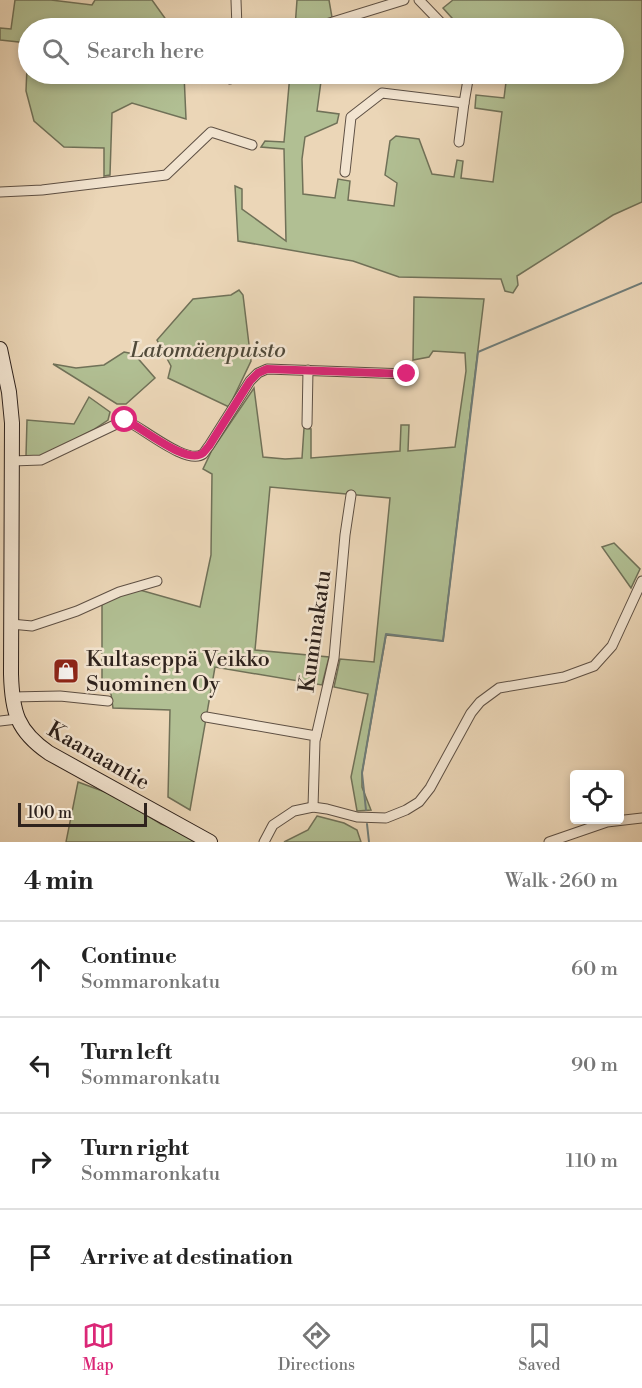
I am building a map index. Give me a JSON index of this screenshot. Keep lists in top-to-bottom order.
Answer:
{
  "streets": {
    "street": ["Kuminakatu", "Kaanaantie"]
  },
  "parks": ["Latomäenpuisto"],
  "places": {
    "shop": ["Kultaseppä Veikko Suominen Oy"]
  },
  "scale_bar": "100 m",
  "page": {
    "search": "Search here",
    "scale": "100 m",
    "heading": ["4 min", "Walk · 260 m"],
    "list": [
      ["Continue", "Sommaronkatu", "60 m"],
      ["Turn left", "Sommaronkatu", "90 m"],
      ["Turn right", "Sommaronkatu", "110 m"],
      "Arrive at destination"
    ],
    "nav": ["Map", "Directions", "Saved"]
  }
}
